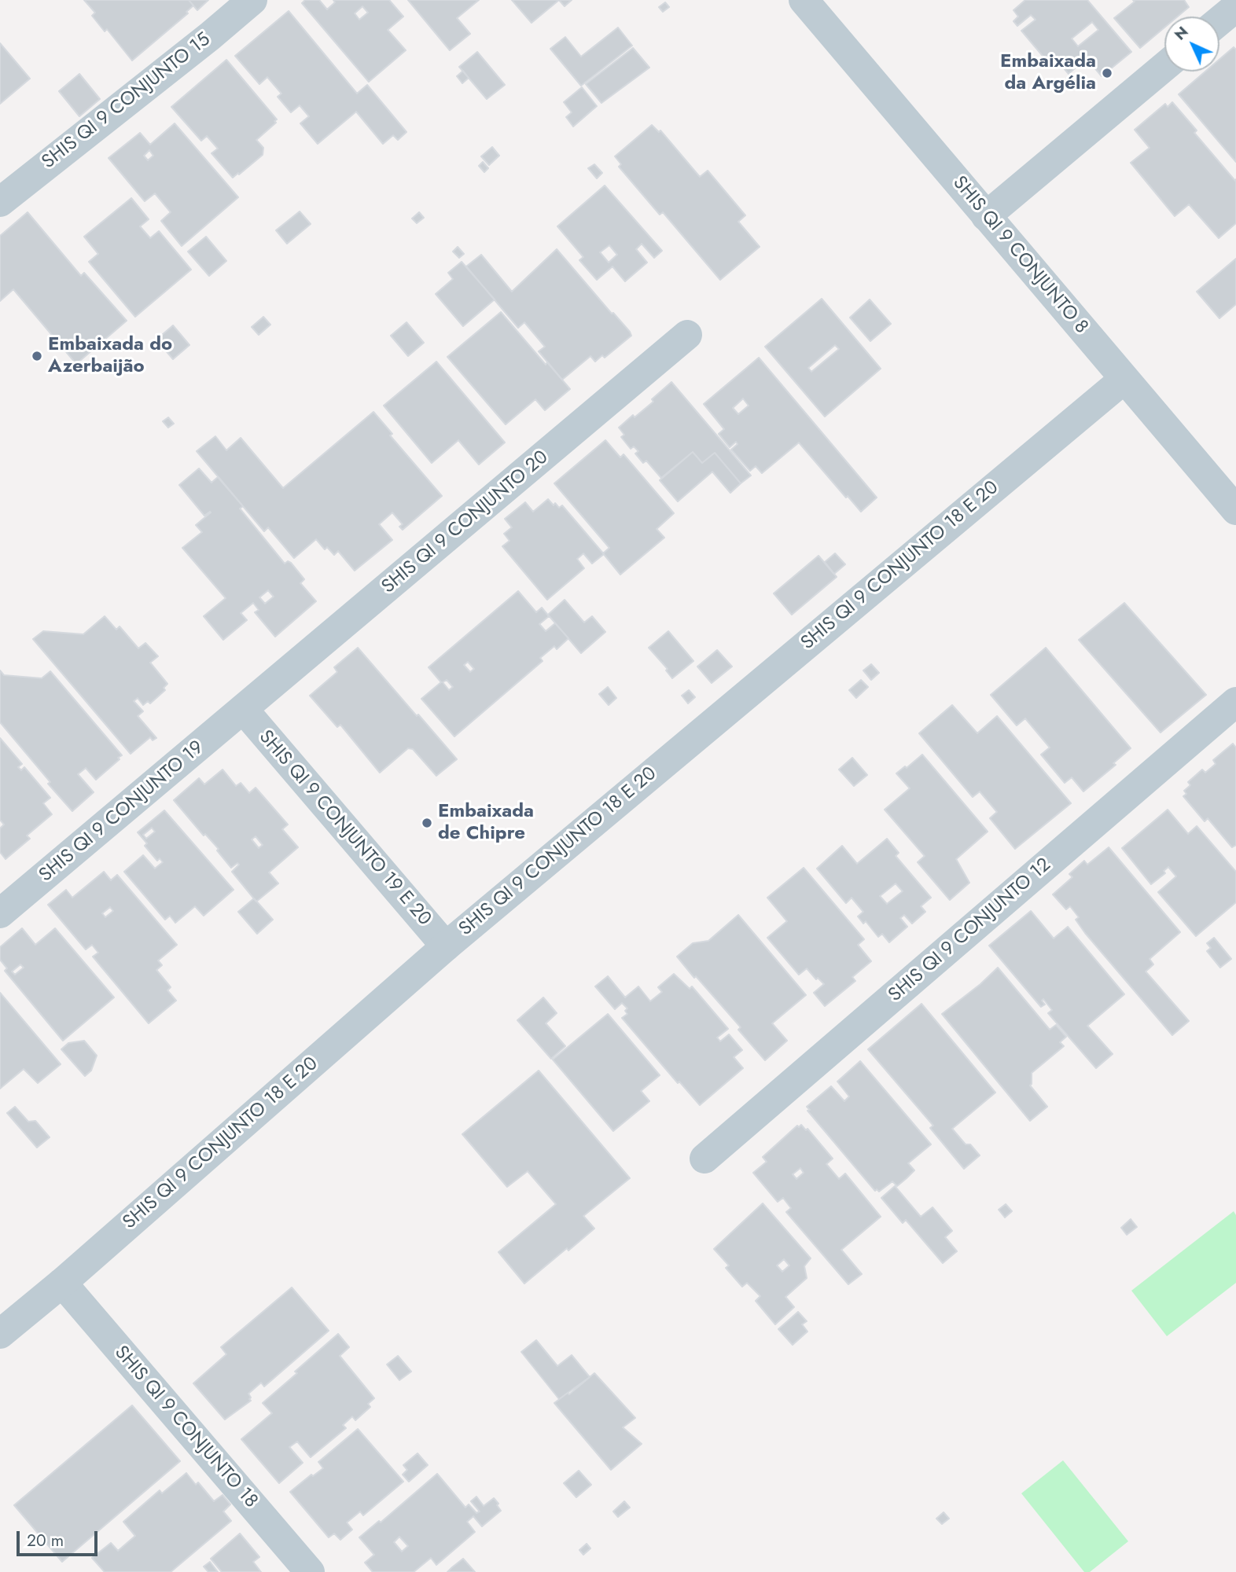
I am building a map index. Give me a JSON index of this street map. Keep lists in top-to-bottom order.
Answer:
{
  "streets": {
    "street": [
      "SHIS QI 9 CONJUNTO 15",
      "SHIS QI 9 CONJUNTO 8",
      "SHIS QI 9 CONJUNTO 20",
      "SHIS QI 9 CONJUNTO 18 E 20",
      "SHIS QI 9 CONJUNTO 19",
      "SHIS QI 9 CONJUNTO 19 E 20",
      "SHIS QI 9 CONJUNTO 12",
      "SHIS QI 9 CONJUNTO 18"
    ]
  },
  "crossings": [
    ["SHIS QI 9 CONJUNTO 8", "SHIS QI 9 CONJUNTO 18 E 20"],
    ["SHIS QI 9 CONJUNTO 20", "SHIS QI 9 CONJUNTO 19"],
    ["SHIS QI 9 CONJUNTO 20", "SHIS QI 9 CONJUNTO 19 E 20"],
    ["SHIS QI 9 CONJUNTO 18 E 20", "SHIS QI 9 CONJUNTO 19 E 20"],
    ["SHIS QI 9 CONJUNTO 18 E 20", "SHIS QI 9 CONJUNTO 18"],
    ["SHIS QI 9 CONJUNTO 19", "SHIS QI 9 CONJUNTO 19 E 20"]
  ],
  "places": ["Embaixada da Argélia", "Embaixada do Azerbaijão", "Embaixada de Chipre"],
  "scale_bar": "20 m",
  "north": "top left"
}
